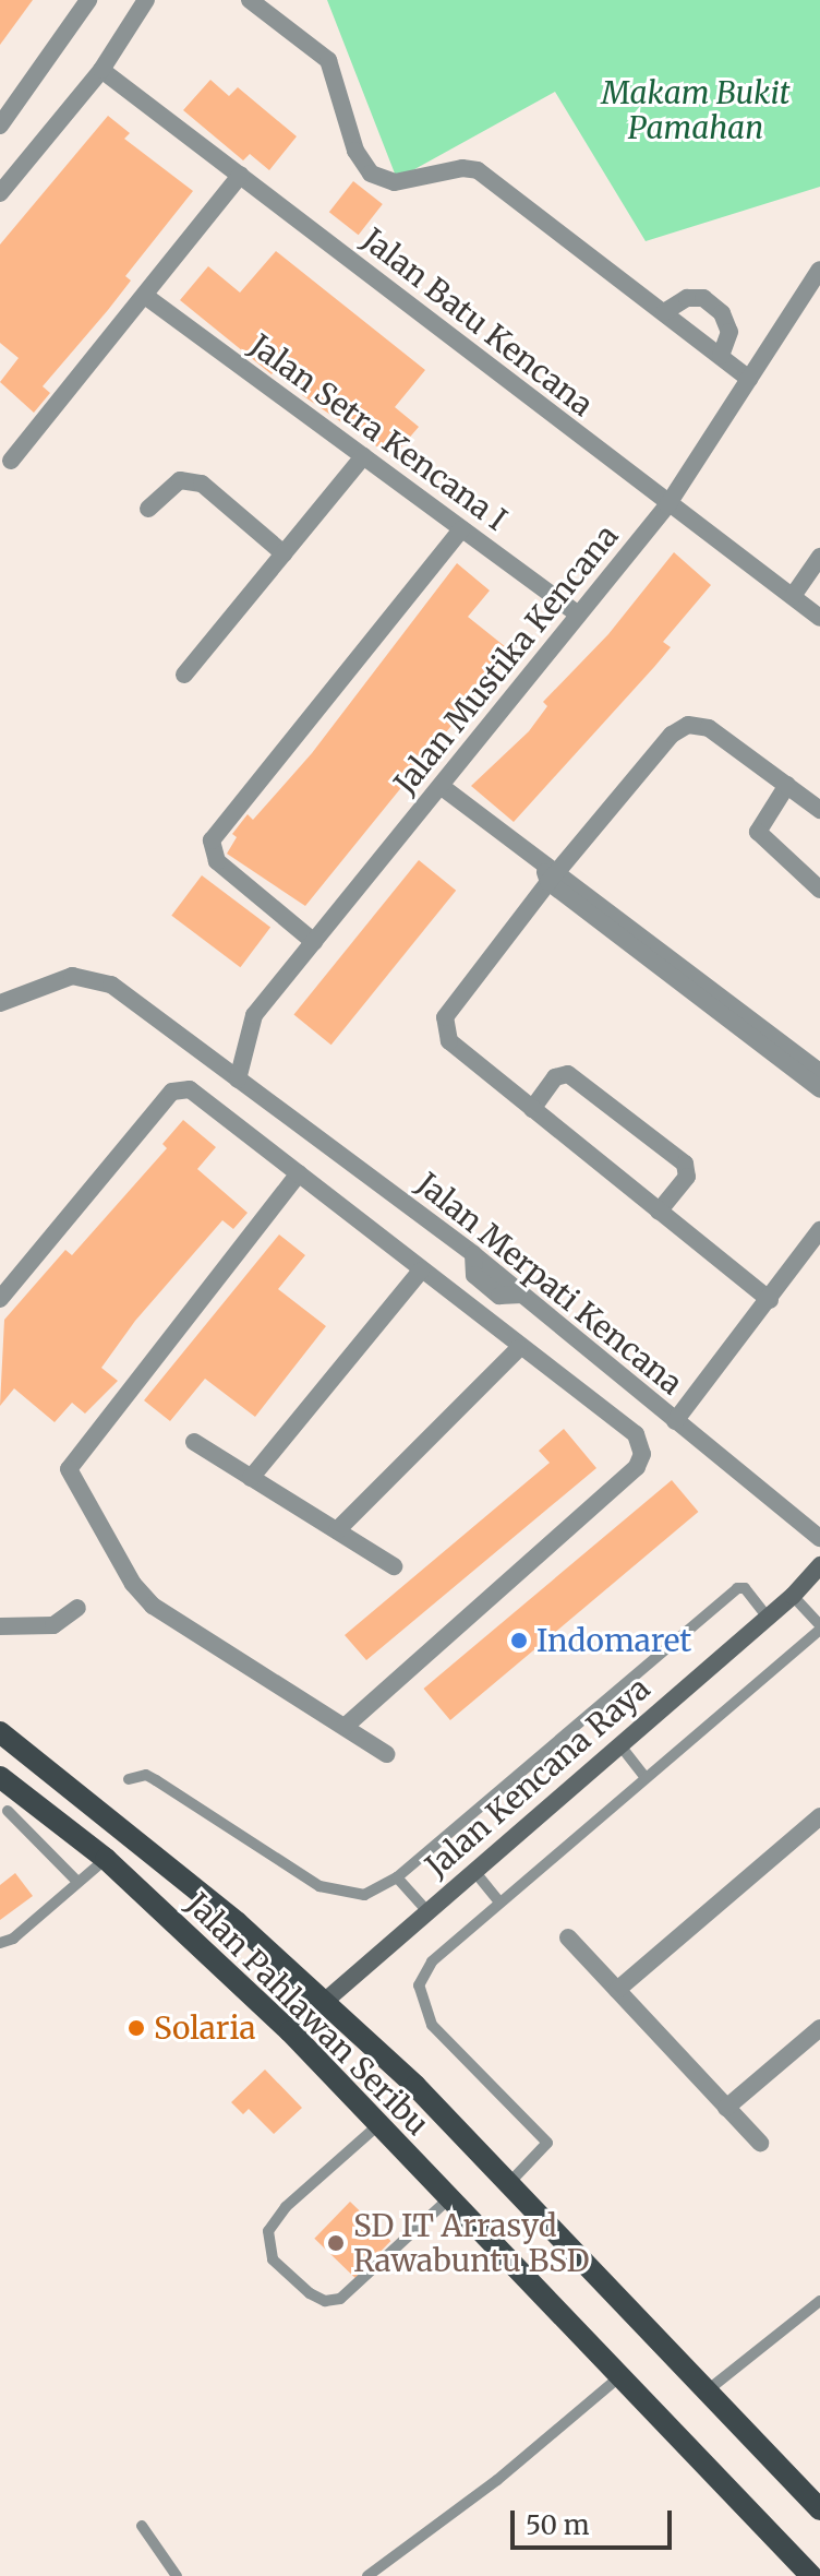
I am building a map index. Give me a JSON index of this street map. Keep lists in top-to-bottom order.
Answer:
{
  "streets": {
    "main road": ["Jalan Pahlawan Seribu"],
    "street": [
      "Jalan Batu Kencana",
      "Jalan Setra Kencana I",
      "Jalan Mustika Kencana",
      "Jalan Merpati Kencana",
      "Jalan Kencana Raya"
    ]
  },
  "crossings": [
    ["Jalan Batu Kencana", "Jalan Mustika Kencana"],
    ["Jalan Setra Kencana I", "Jalan Mustika Kencana"],
    ["Jalan Mustika Kencana", "Jalan Merpati Kencana"],
    ["Jalan Kencana Raya", "Jalan Pahlawan Seribu"]
  ],
  "parks": ["Makam Bukit Pamahan"],
  "places": ["Indomaret", "Solaria", "SD IT Arrasyd Rawabuntu BSD"],
  "scale_bar": "50 m"
}
